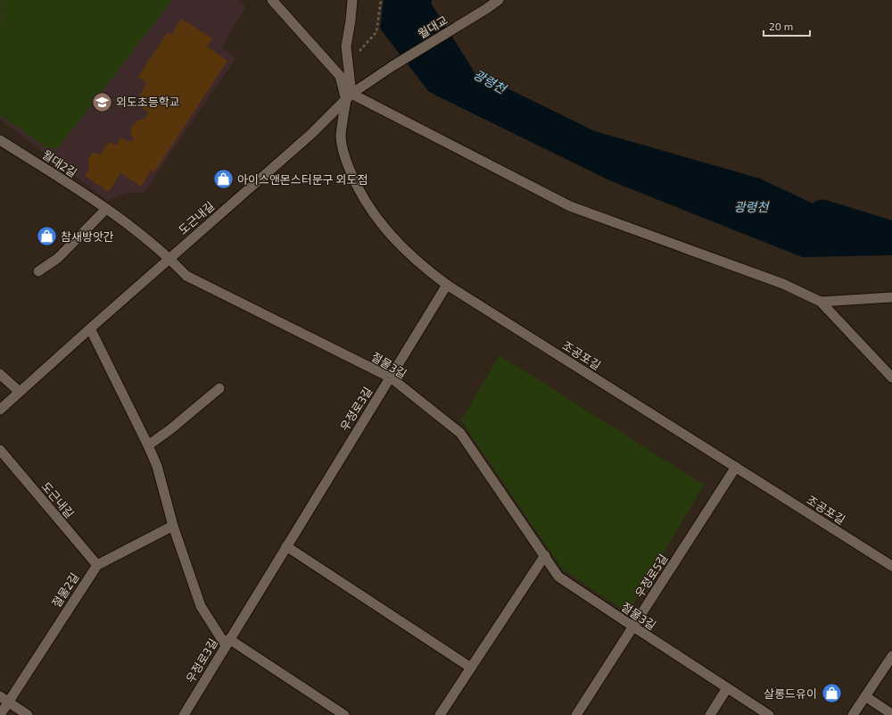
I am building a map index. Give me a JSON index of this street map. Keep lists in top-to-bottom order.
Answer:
{
  "streets": {
    "street": [
      "월대교",
      "월대2길",
      "도근내길",
      "조공포길",
      "절물3길",
      "우정로3길",
      "우정로5길",
      "절물2길"
    ]
  },
  "crossings": [
    ["월대교", "도근내길"],
    ["월대2길", "도근내길"],
    ["월대2길", "절물3길"],
    ["도근내길", "조공포길"],
    ["도근내길", "절물3길"],
    ["도근내길", "절물2길"],
    ["조공포길", "우정로3길"],
    ["조공포길", "우정로5길"],
    ["절물3길", "우정로3길"],
    ["절물3길", "우정로5길"]
  ],
  "water": ["광령천"],
  "places": {
    "school or university": ["외도초등학교"],
    "shop": ["아이스앤몬스터문구 외도점", "참새방앗간", "살롱드유이"]
  },
  "scale_bar": "20 m"
}
